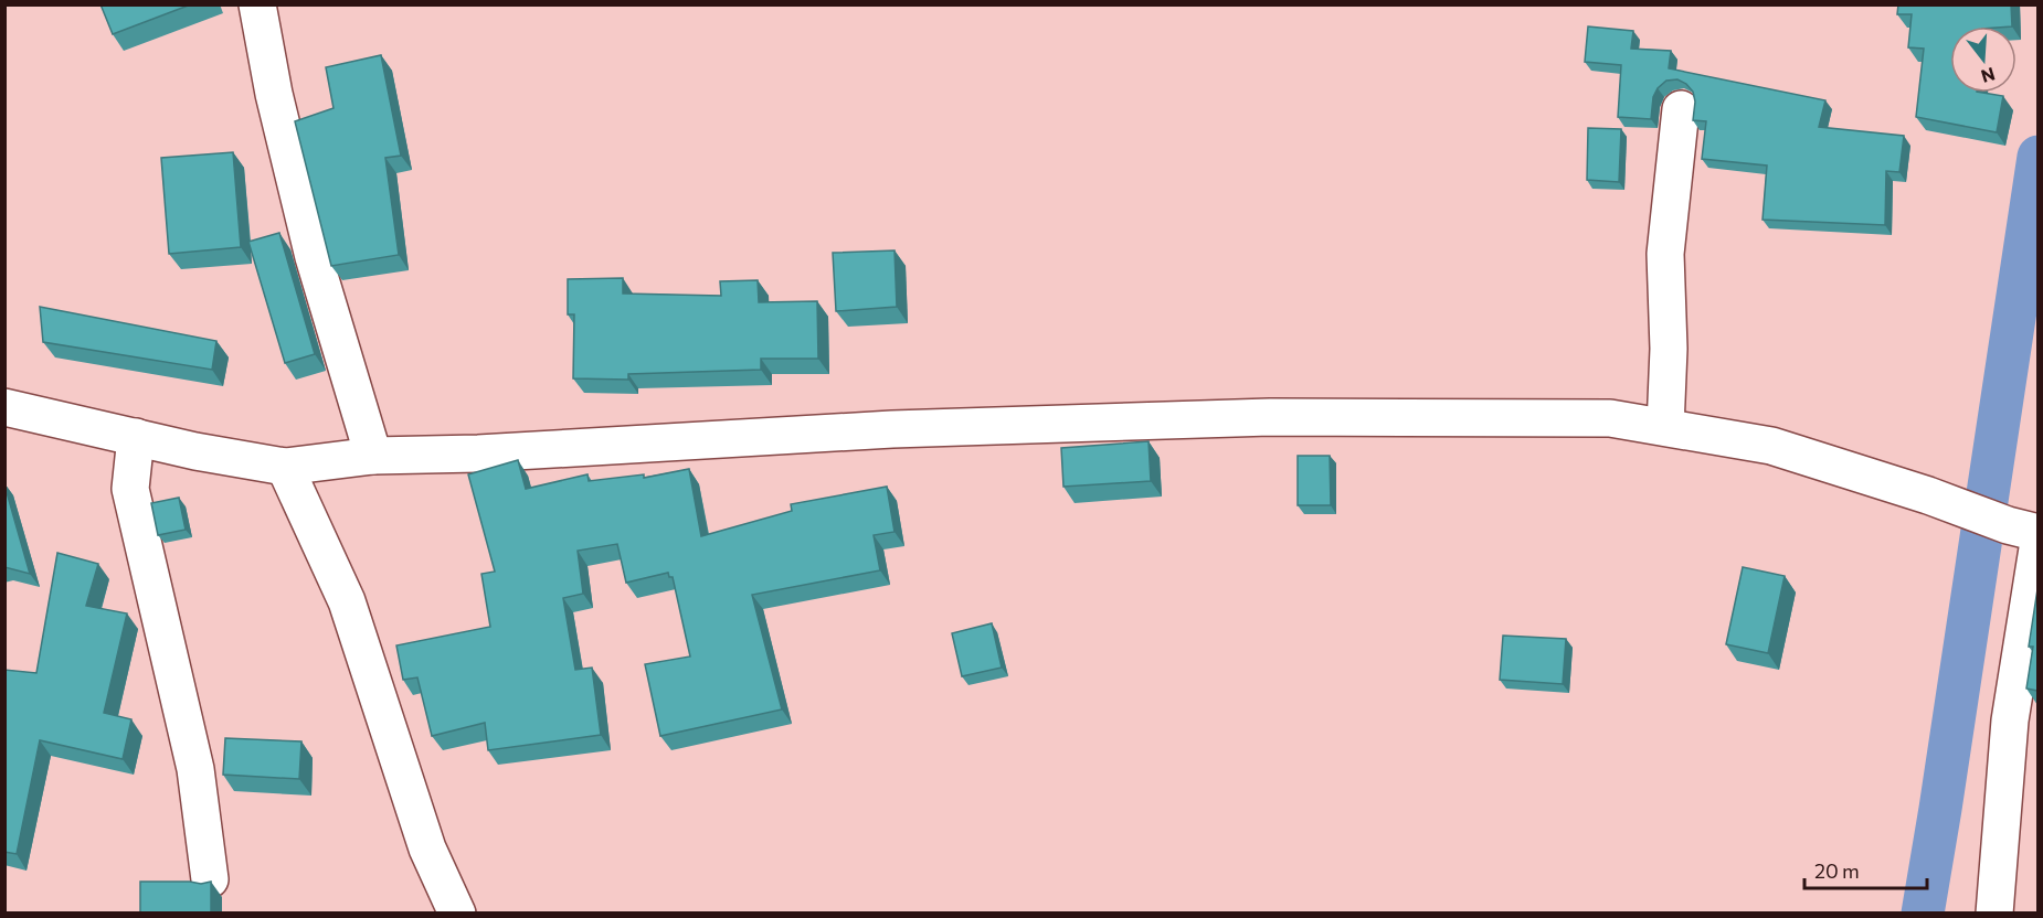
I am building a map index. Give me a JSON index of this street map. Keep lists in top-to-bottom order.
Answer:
{
  "scale_bar": "20 m",
  "north": "bottom"
}
